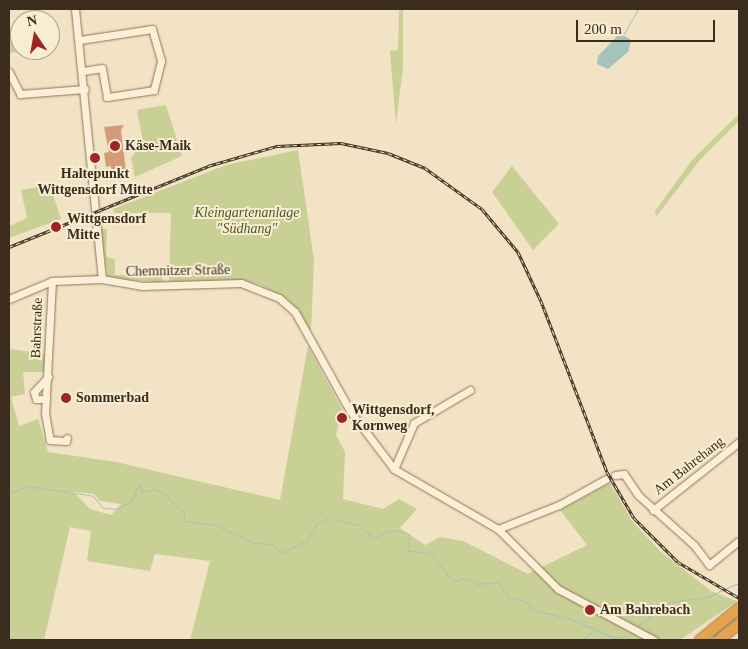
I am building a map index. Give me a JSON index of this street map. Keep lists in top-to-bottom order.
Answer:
{
  "streets": {
    "street": ["Chemnitzer Straße", "Bahrstraße", "Am Bahrehang"]
  },
  "crossings": [
    ["Chemnitzer Straße", "Bahrstraße"]
  ],
  "parks": ["Kleingartenanlage \"Südhang\""],
  "places": [
    "Käse-Maik",
    "Haltepunkt Wittgensdorf Mitte",
    "Wittgensdorf Mitte",
    "Sommerbad",
    "Wittgensdorf, Kornweg",
    "Am Bahrebach"
  ],
  "scale_bar": "200 m",
  "north": "top"
}
